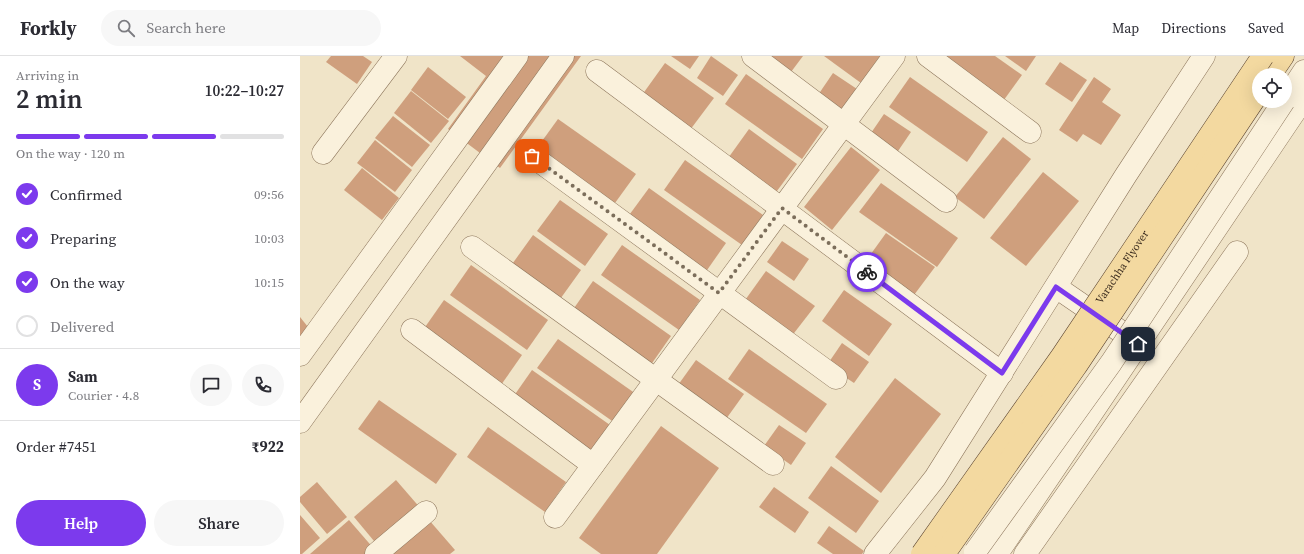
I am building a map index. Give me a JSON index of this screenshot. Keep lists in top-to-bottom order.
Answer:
{
  "streets": {
    "main road": ["Varachha Flyover"]
  },
  "page": {
    "header": "Forkly",
    "search": "Search here",
    "nav": ["Map", "Directions", "Saved"],
    "heading": ["2 min", "Arriving in", "10:22–10:27"],
    "panel": [
      "Sam",
      "Courier · 4.8",
      "Order #7451",
      "₹922"
    ],
    "bar": "On the way · 120 m",
    "list": [
      ["Confirmed", "09:56"],
      ["Preparing", "10:03"],
      ["On the way", "10:15"],
      "Delivered"
    ],
    "round": "S",
    "buttons": ["Help", "Share"]
  }
}
